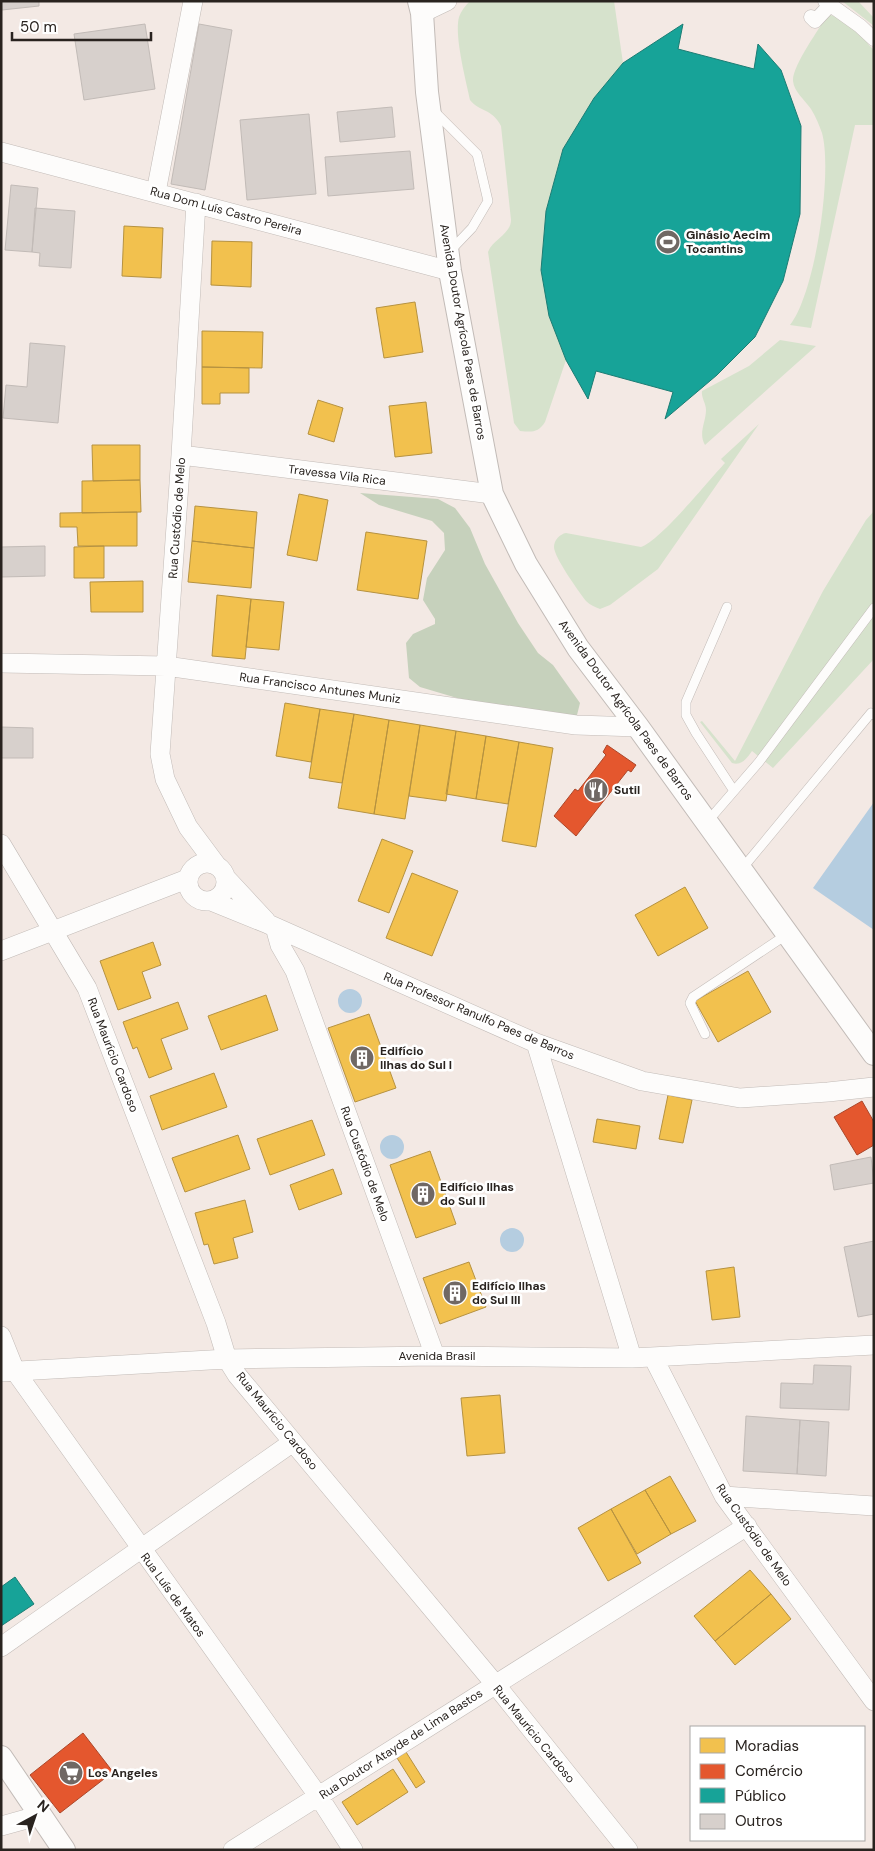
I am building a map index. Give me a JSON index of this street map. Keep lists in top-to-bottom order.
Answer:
{
  "streets": {
    "street": [
      "Rua Dom Luís Castro Pereira",
      "Avenida Doutor Agrícola Paes de Barros",
      "Travessa Vila Rica",
      "Rua Custódio de Melo",
      "Rua Francisco Antunes Muniz",
      "Rua Professor Ranulfo Paes de Barros",
      "Rua Maurício Cardoso",
      "Avenida Brasil",
      "Rua Luís de Matos",
      "Rua Doutor Atayde de Lima Bastos"
    ]
  },
  "crossings": [
    ["Rua Dom Luís Castro Pereira", "Avenida Doutor Agrícola Paes de Barros"],
    ["Rua Dom Luís Castro Pereira", "Rua Custódio de Melo"],
    ["Avenida Doutor Agrícola Paes de Barros", "Travessa Vila Rica"],
    ["Avenida Doutor Agrícola Paes de Barros", "Rua Francisco Antunes Muniz"],
    ["Travessa Vila Rica", "Rua Custódio de Melo"],
    ["Rua Custódio de Melo", "Rua Francisco Antunes Muniz"],
    ["Rua Custódio de Melo", "Rua Professor Ranulfo Paes de Barros"],
    ["Rua Custódio de Melo", "Avenida Brasil"],
    ["Rua Custódio de Melo", "Rua Doutor Atayde de Lima Bastos"],
    ["Rua Maurício Cardoso", "Avenida Brasil"],
    ["Rua Maurício Cardoso", "Rua Doutor Atayde de Lima Bastos"],
    ["Avenida Brasil", "Rua Luís de Matos"],
    ["Rua Luís de Matos", "Rua Doutor Atayde de Lima Bastos"]
  ],
  "places": {
    "sports": ["Ginásio Aecim Tocantins"],
    "restaurant": ["Sutil"],
    "building": ["Edifício Ilhas do Sul I", "Edifício Ilhas do Sul II", "Edifício Ilhas do Sul III"],
    "supermarket": ["Los Angeles"]
  },
  "legend": [
    "Moradias",
    "Comércio",
    "Público",
    "Outros"
  ],
  "scale_bar": "50 m",
  "north": "top right"
}
